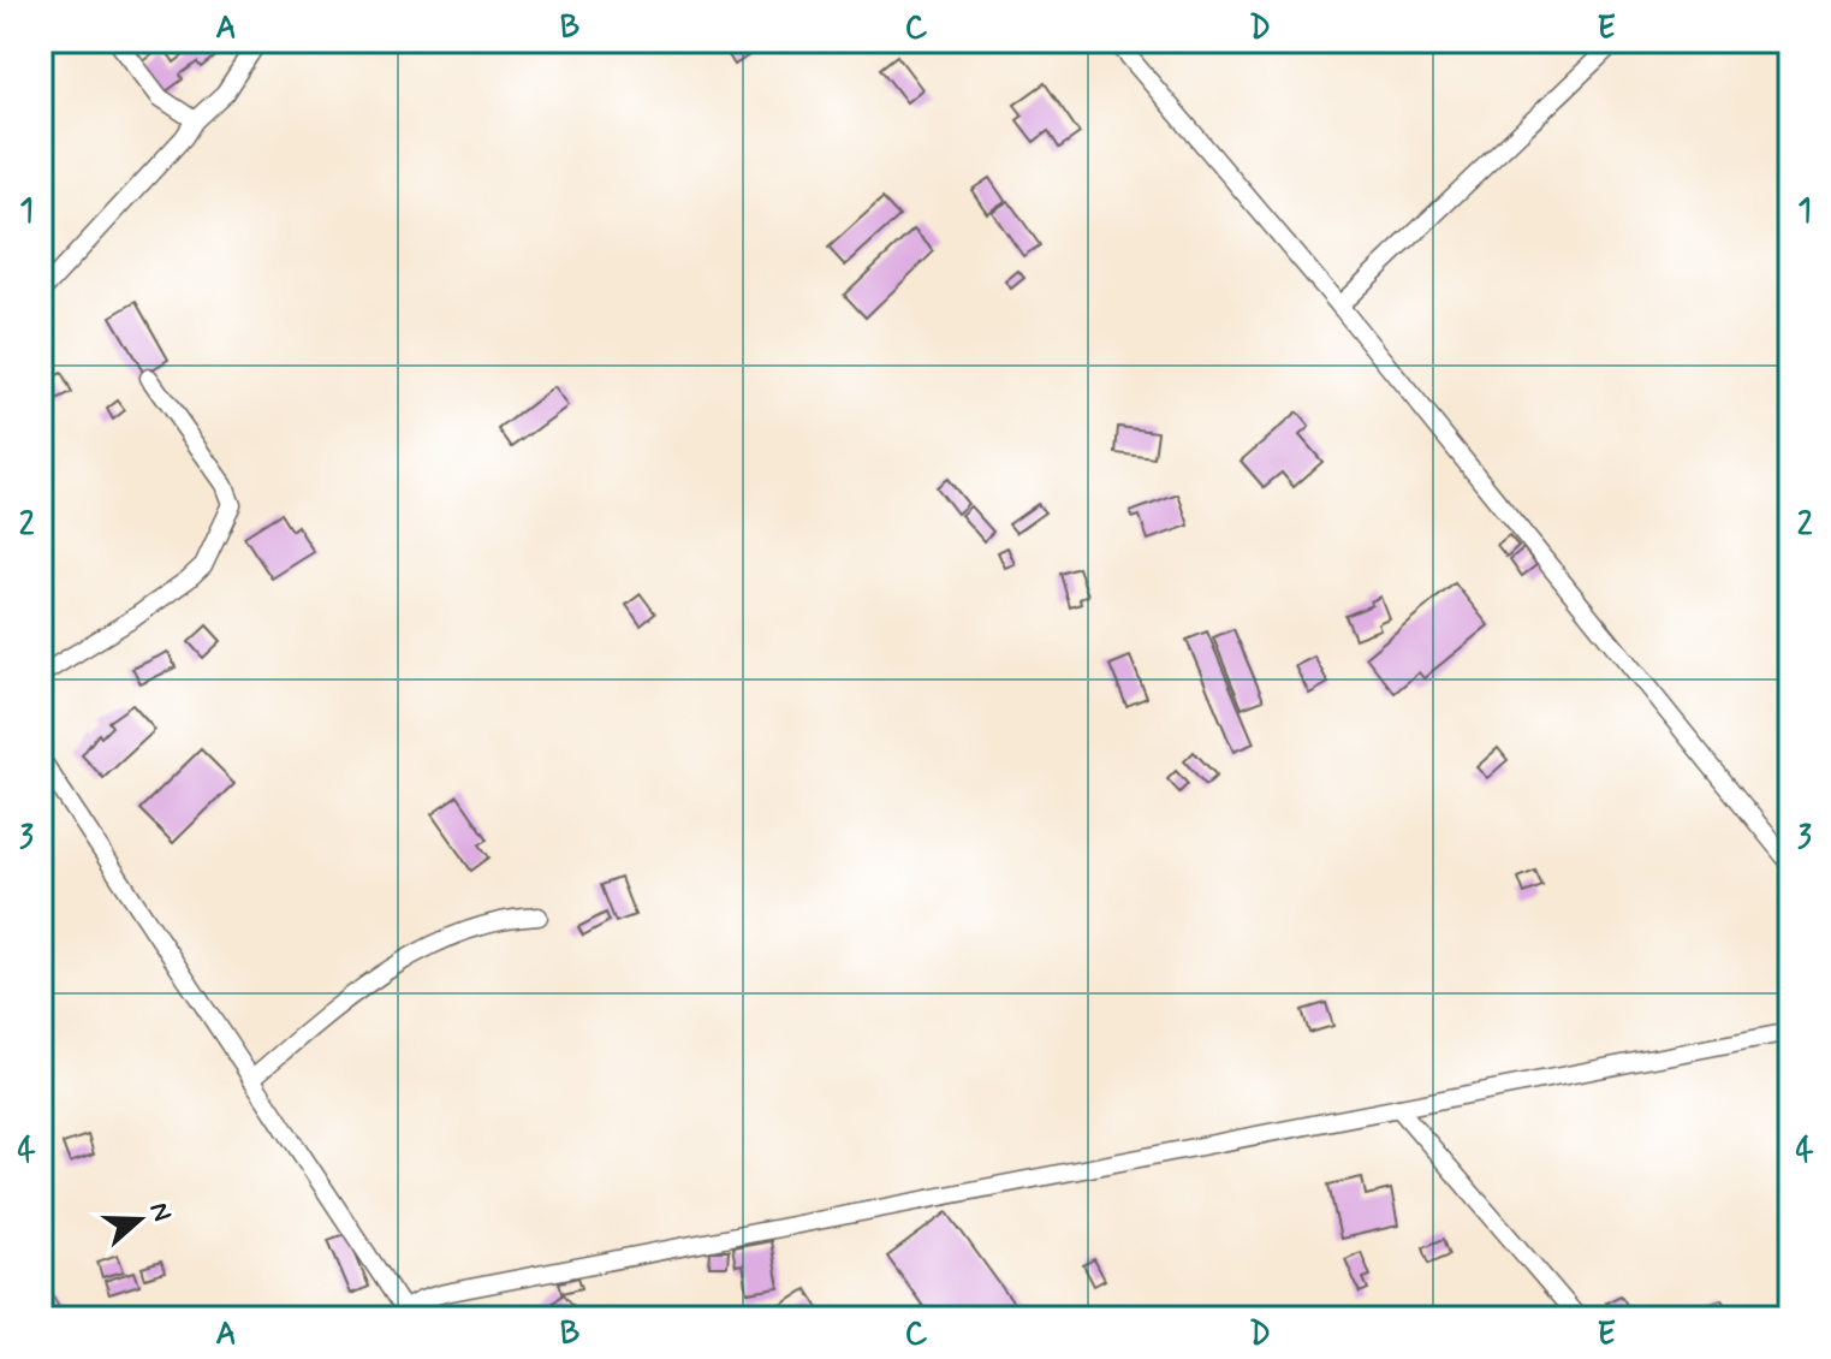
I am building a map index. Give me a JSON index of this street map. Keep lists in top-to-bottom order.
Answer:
{
  "north": "right",
  "grid": {
    "columns": [
      "A",
      "B",
      "C",
      "D",
      "E"
    ],
    "rows": [
      "1",
      "2",
      "3",
      "4"
    ]
  }
}
